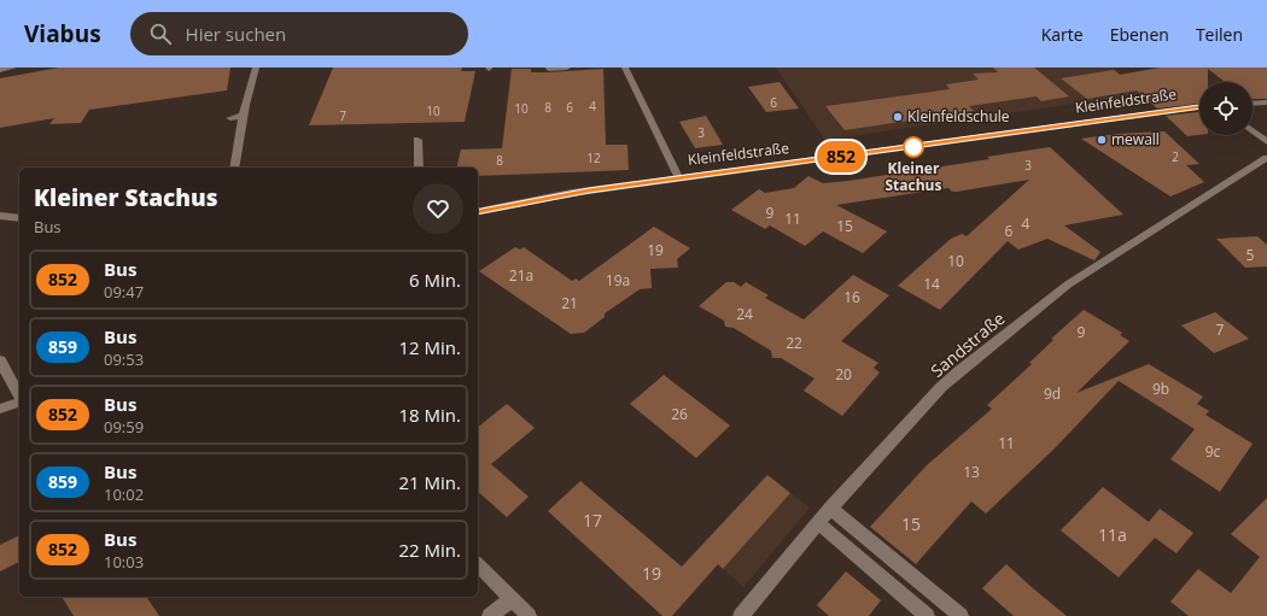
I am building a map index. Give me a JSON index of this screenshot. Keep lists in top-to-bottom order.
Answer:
{
  "streets": {
    "street": ["Kleinfeldstraße", "Sandstraße"]
  },
  "places": ["Kleinfeldschule", "mewall", "Kleiner Stachus"],
  "lines": ["bus line 852"],
  "house_numbers": [
    "6",
    "4",
    "8",
    "6",
    "10",
    "10",
    "7",
    "3",
    "2",
    "12",
    "8",
    "3",
    "9",
    "11",
    "4",
    "15",
    "6",
    "19",
    "5",
    "10",
    "21a",
    "19a",
    "14",
    "16",
    "21",
    "24",
    "7",
    "9",
    "22",
    "20",
    "9b",
    "9d",
    "26",
    "11",
    "9c",
    "13",
    "17",
    "15",
    "11a",
    "19"
  ],
  "page": {
    "header": "Viabus",
    "search": "Hier suchen",
    "nav": ["Karte", "Ebenen", "Teilen"],
    "on_map": "852",
    "heading": ["Kleiner Stachus", "Bus"],
    "list": [
      {
        "mark": "852",
        "name": "Bus",
        "note": "09:47",
        "value": "6 Min."
      },
      {
        "mark": "859",
        "name": "Bus",
        "note": "09:53",
        "value": "12 Min."
      },
      {
        "mark": "852",
        "name": "Bus",
        "note": "09:59",
        "value": "18 Min."
      },
      {
        "mark": "859",
        "name": "Bus",
        "note": "10:02",
        "value": "21 Min."
      },
      {
        "mark": "852",
        "name": "Bus",
        "note": "10:03",
        "value": "22 Min."
      }
    ]
  }
}
